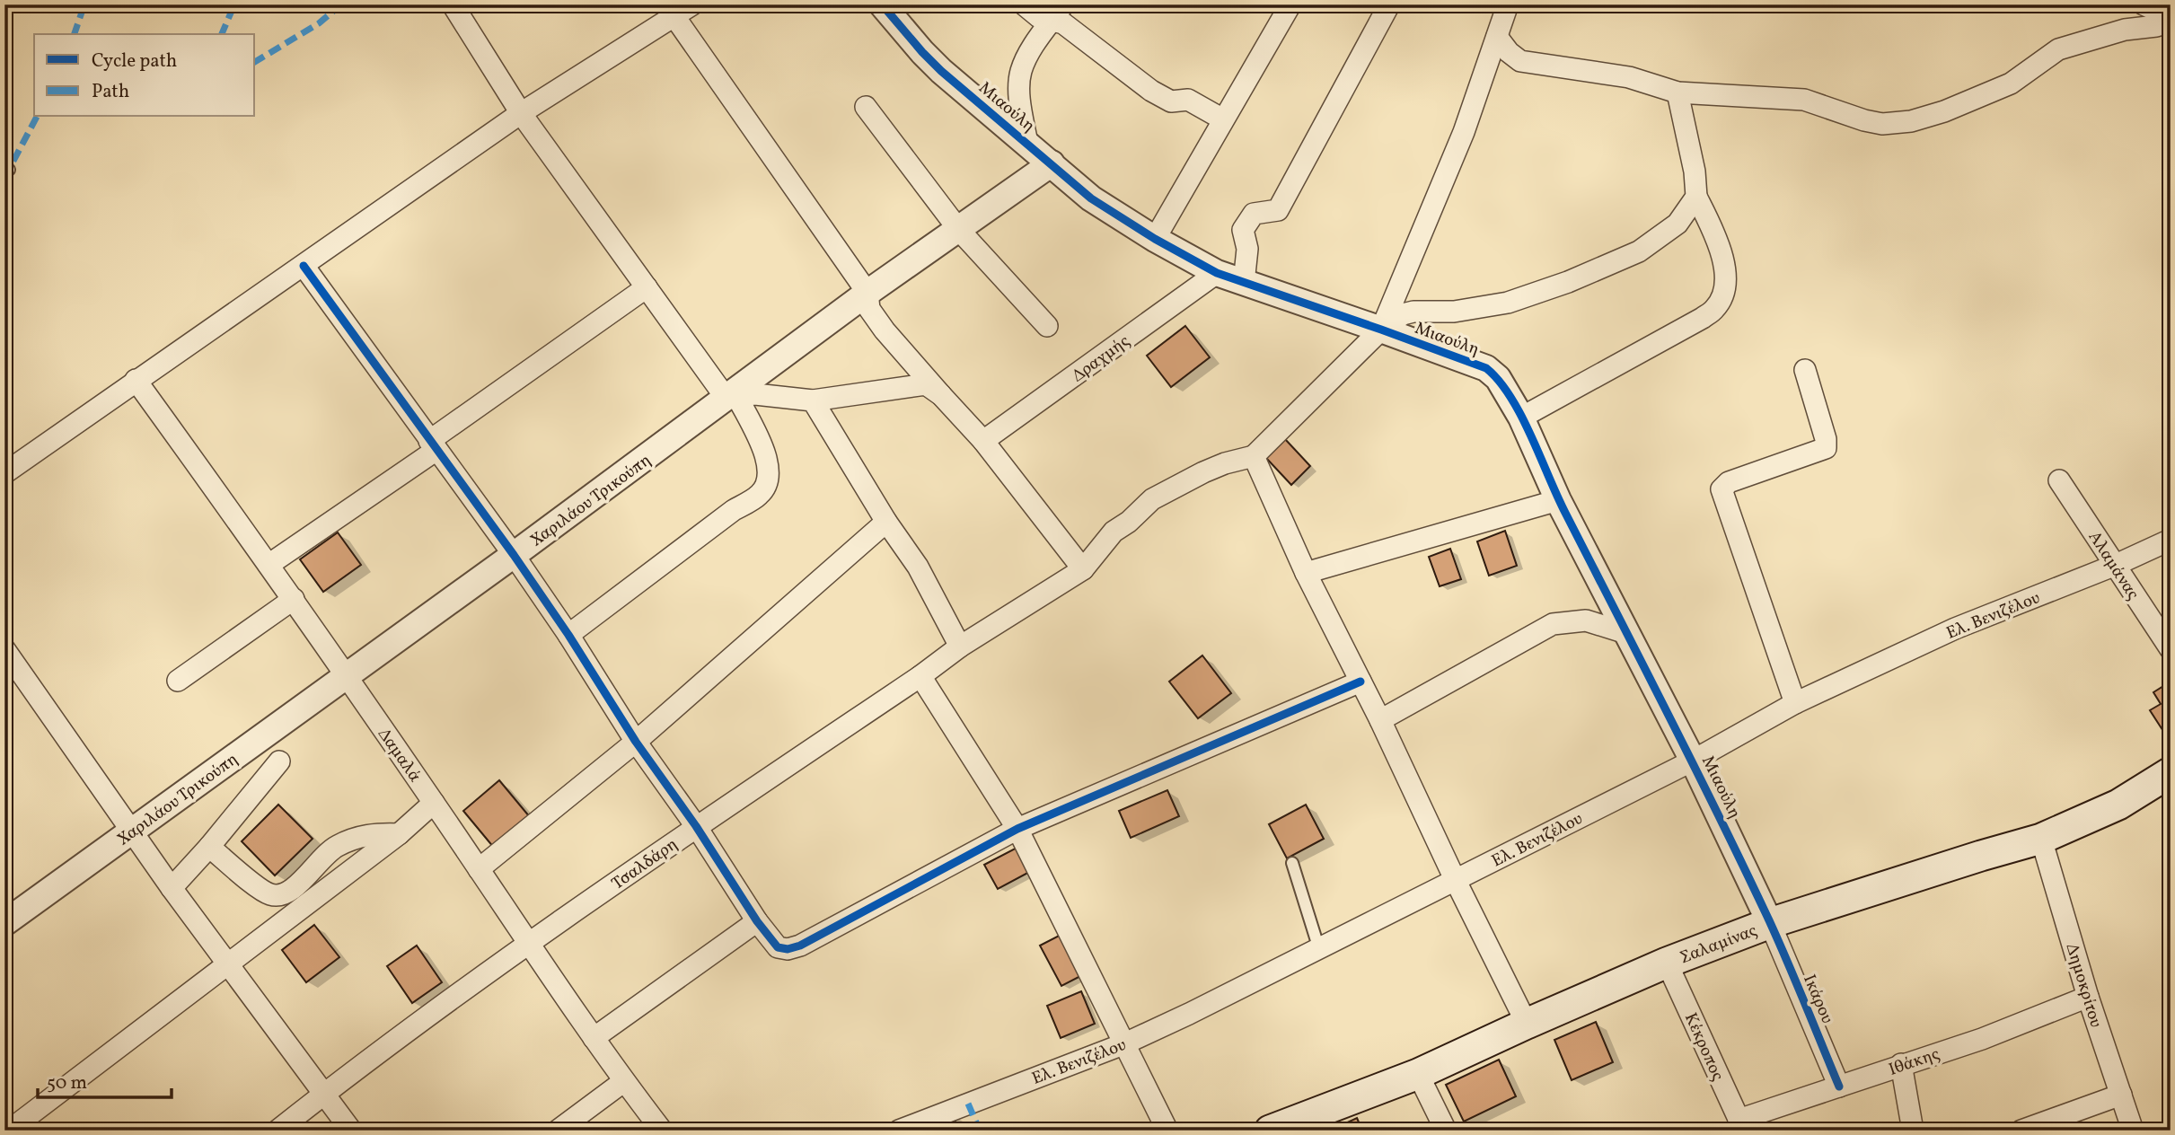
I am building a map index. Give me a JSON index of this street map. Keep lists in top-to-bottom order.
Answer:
{
  "streets": {
    "main road": ["Σαλαμίνας"],
    "street": [
      "Μιαούλη",
      "Δραχμής",
      "Χαριλάου Τρικούπη",
      "Αλαμάνας",
      "Ελ. Βενιζέλου",
      "Δαμαλά",
      "Τσαλδάρη",
      "Δημοκρίτου",
      "Ικάρου",
      "Κέκροπος",
      "Ιθάκης"
    ]
  },
  "crossings": [
    ["Μιαούλη", "Δραχμής"],
    ["Μιαούλη", "Χαριλάου Τρικούπη"],
    ["Μιαούλη", "Ελ. Βενιζέλου"],
    ["Μιαούλη", "Σαλαμίνας"],
    ["Μιαούλη", "Ικάρου"],
    ["Χαριλάου Τρικούπη", "Δαμαλά"],
    ["Αλαμάνας", "Ελ. Βενιζέλου"],
    ["Δαμαλά", "Τσαλδάρη"],
    ["Σαλαμίνας", "Δημοκρίτου"],
    ["Σαλαμίνας", "Ικάρου"],
    ["Σαλαμίνας", "Κέκροπος"],
    ["Δημοκρίτου", "Ιθάκης"],
    ["Ικάρου", "Ιθάκης"],
    ["Κέκροπος", "Ιθάκης"]
  ],
  "legend": ["Cycle path", "Path"],
  "scale_bar": "50 m"
}
